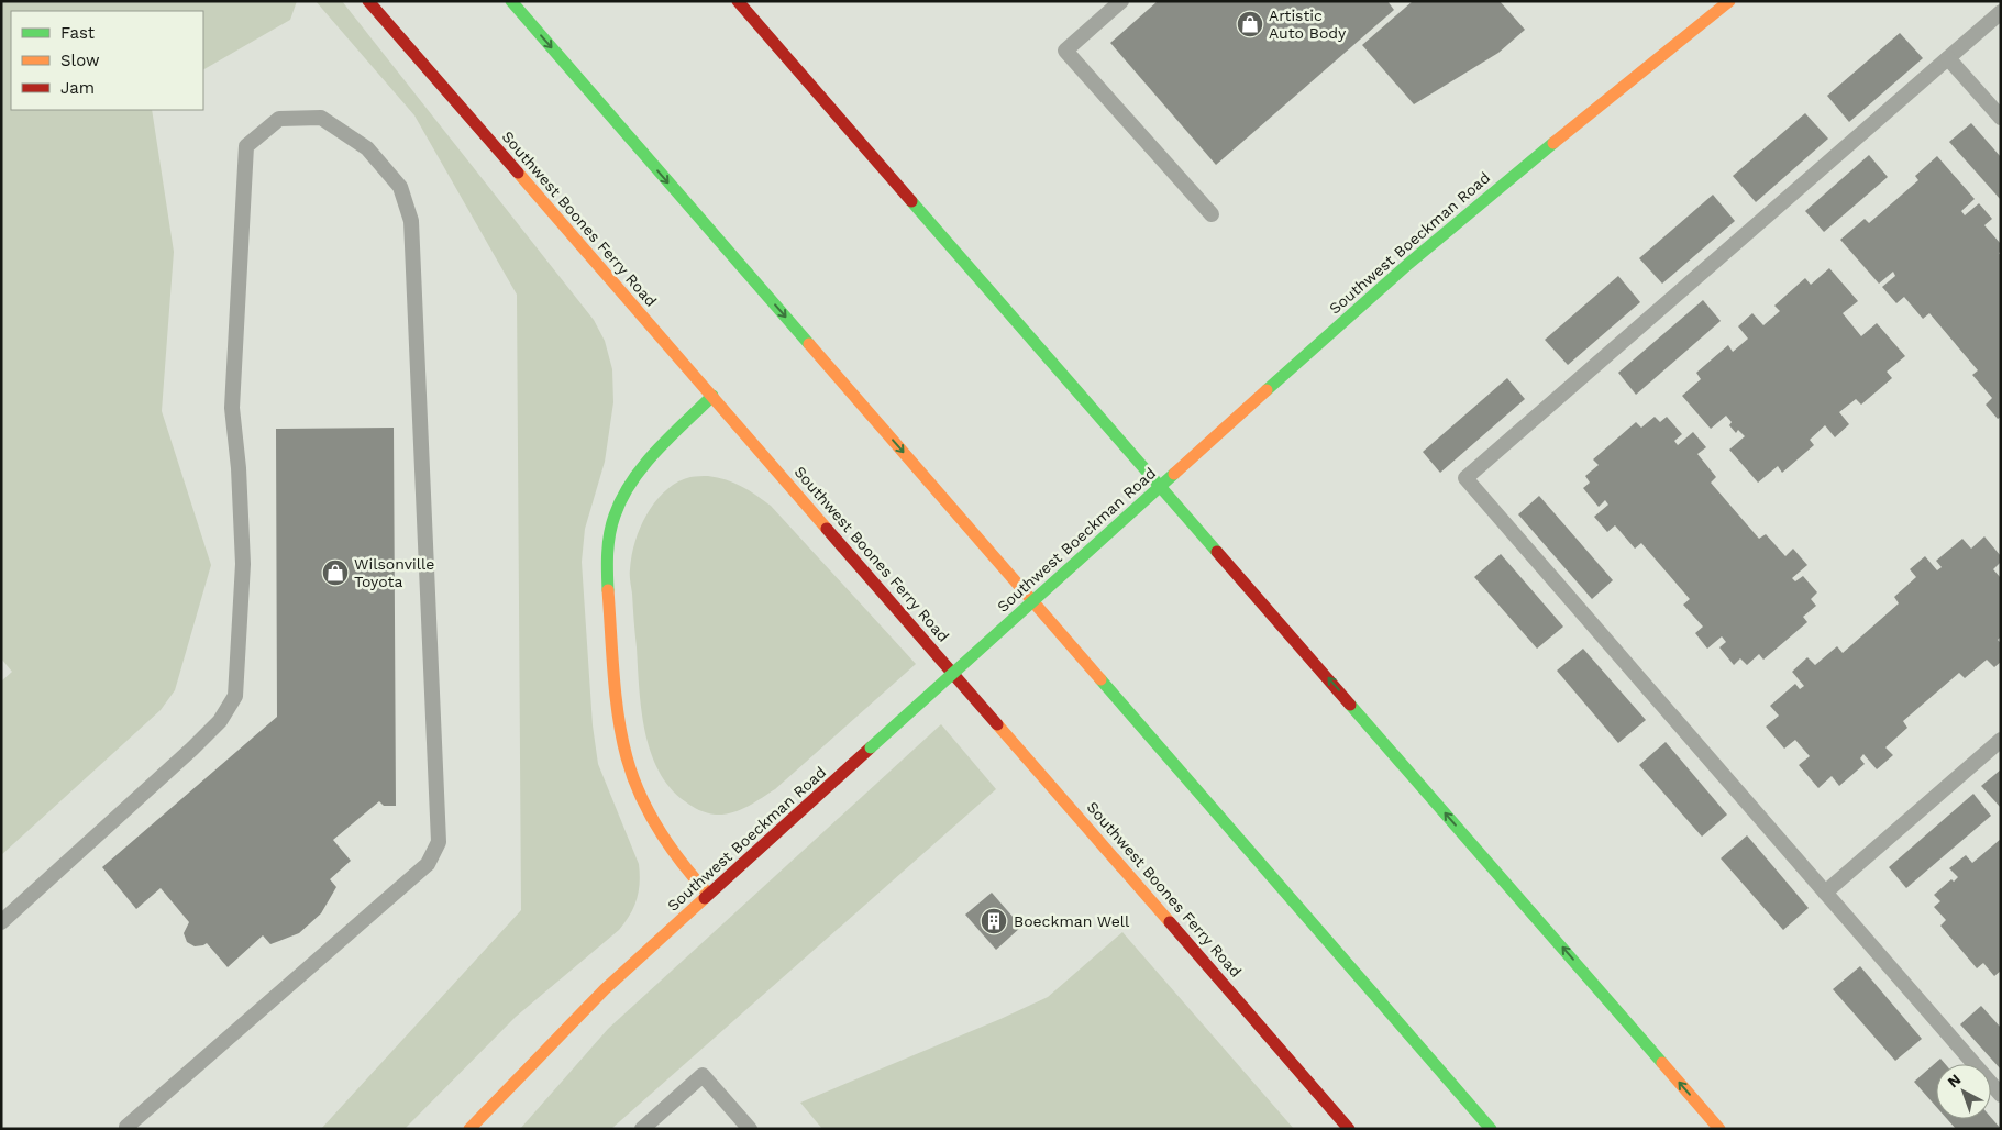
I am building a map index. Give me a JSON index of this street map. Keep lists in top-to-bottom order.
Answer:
{
  "streets": {
    "main road": ["Southwest Boones Ferry Road", "Southwest Boeckman Road"]
  },
  "places": {
    "shop": ["Artistic Auto Body", "Wilsonville Toyota"],
    "building": ["Boeckman Well"]
  },
  "legend": ["Fast", "Slow", "Jam"],
  "north": "top left"
}
